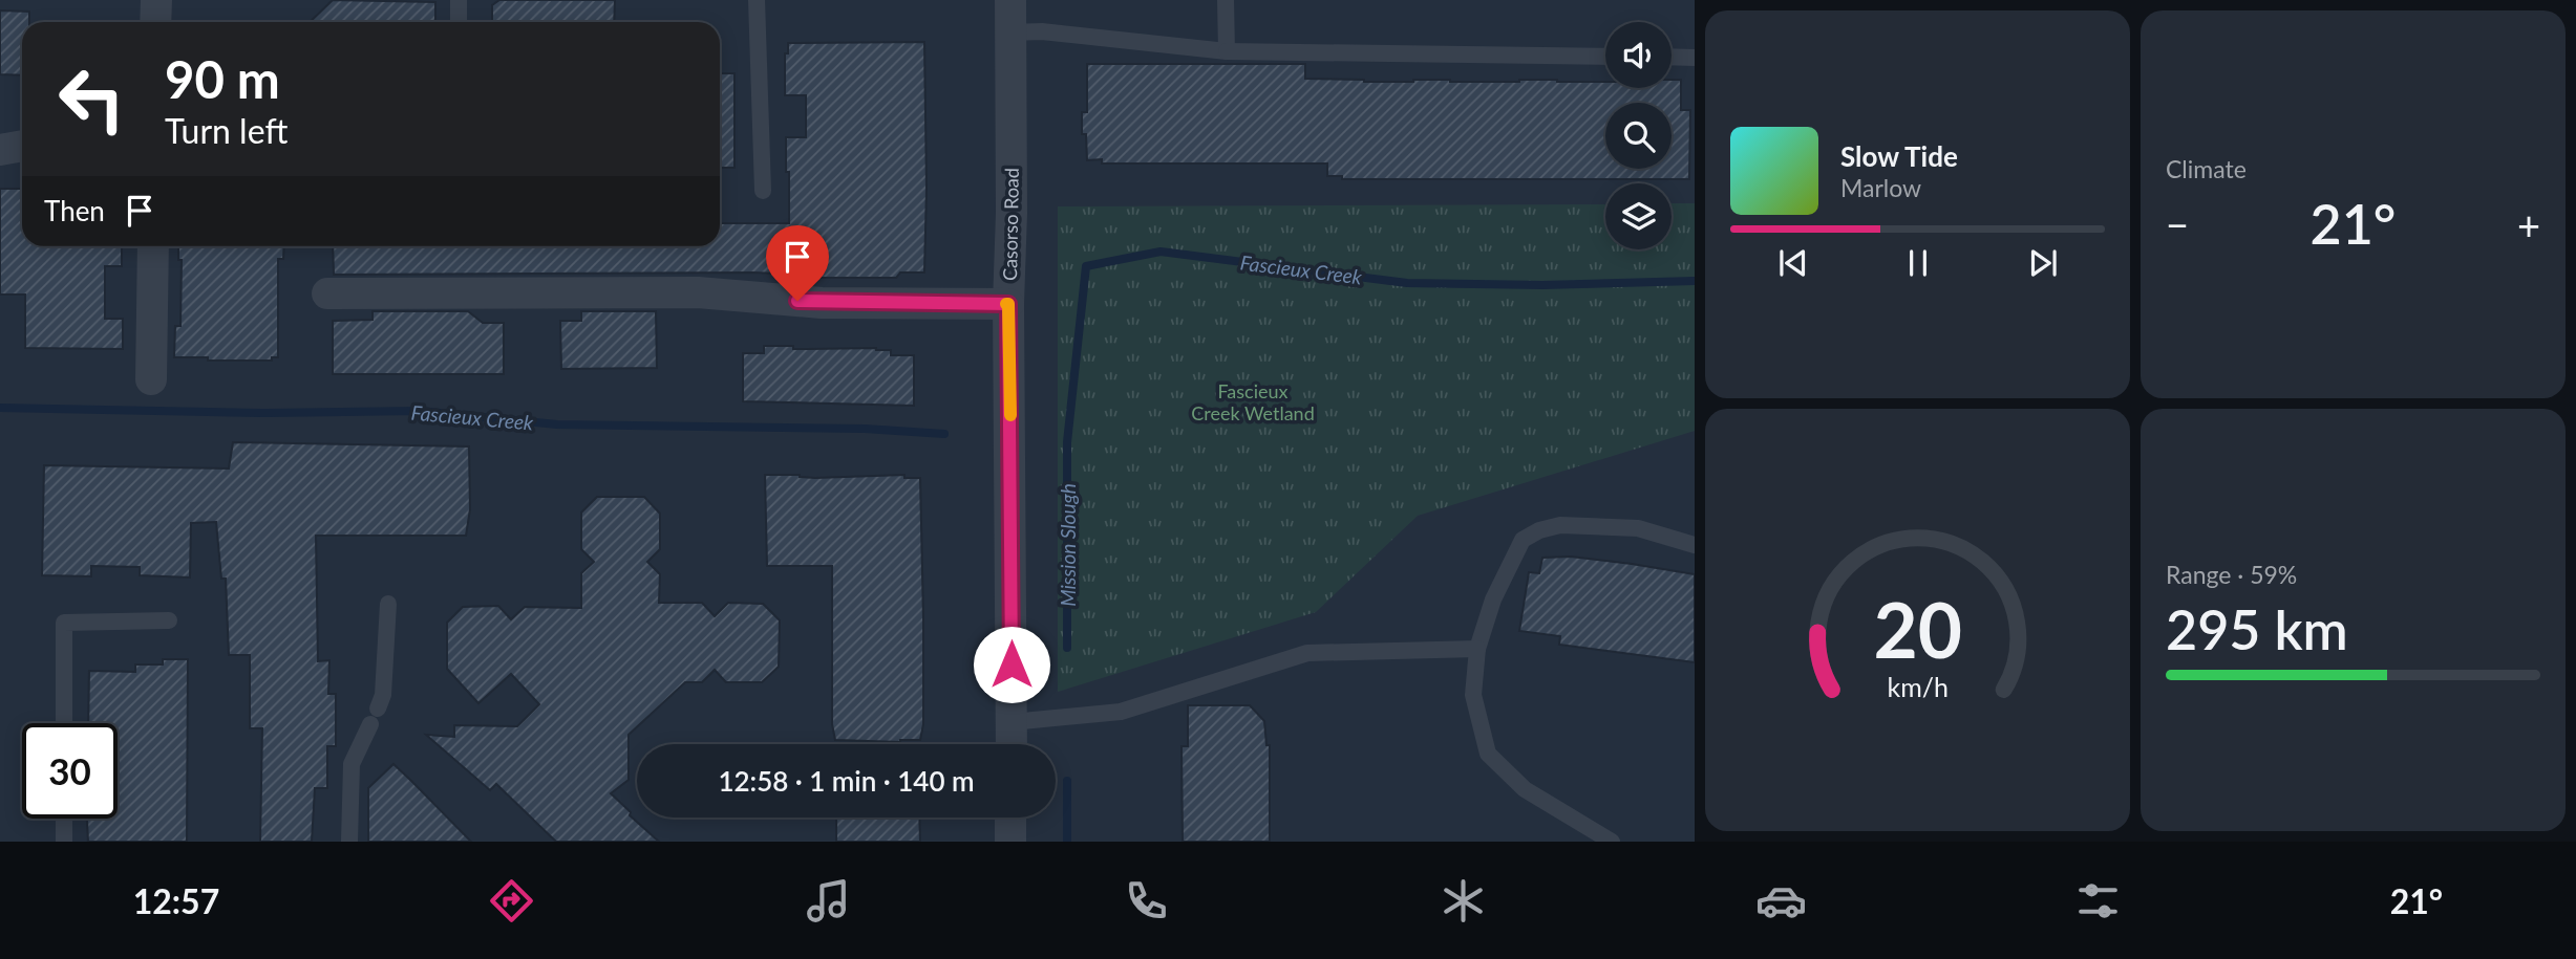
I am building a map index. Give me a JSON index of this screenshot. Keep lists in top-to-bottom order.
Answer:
{
  "streets": {
    "street": ["Casorso Road"]
  },
  "water": ["Fascieux Creek", "Mission Slough"],
  "parks": ["Fascieux Creek Wetland"],
  "page": {
    "tile": [
      "Climate",
      ["Range · 59%", "295 km"]
    ],
    "turn": ["90 m", "Turn left"],
    "song": ["Slow Tide", "Marlow"],
    "then": "Then",
    "heat": ["−", "21°", "+"],
    "limit": "30",
    "trip": "12:58 · 1 min · 140 m",
    "tabs": ["12:57", "21°"],
    "gauge": ["20", "km/h"]
  }
}
